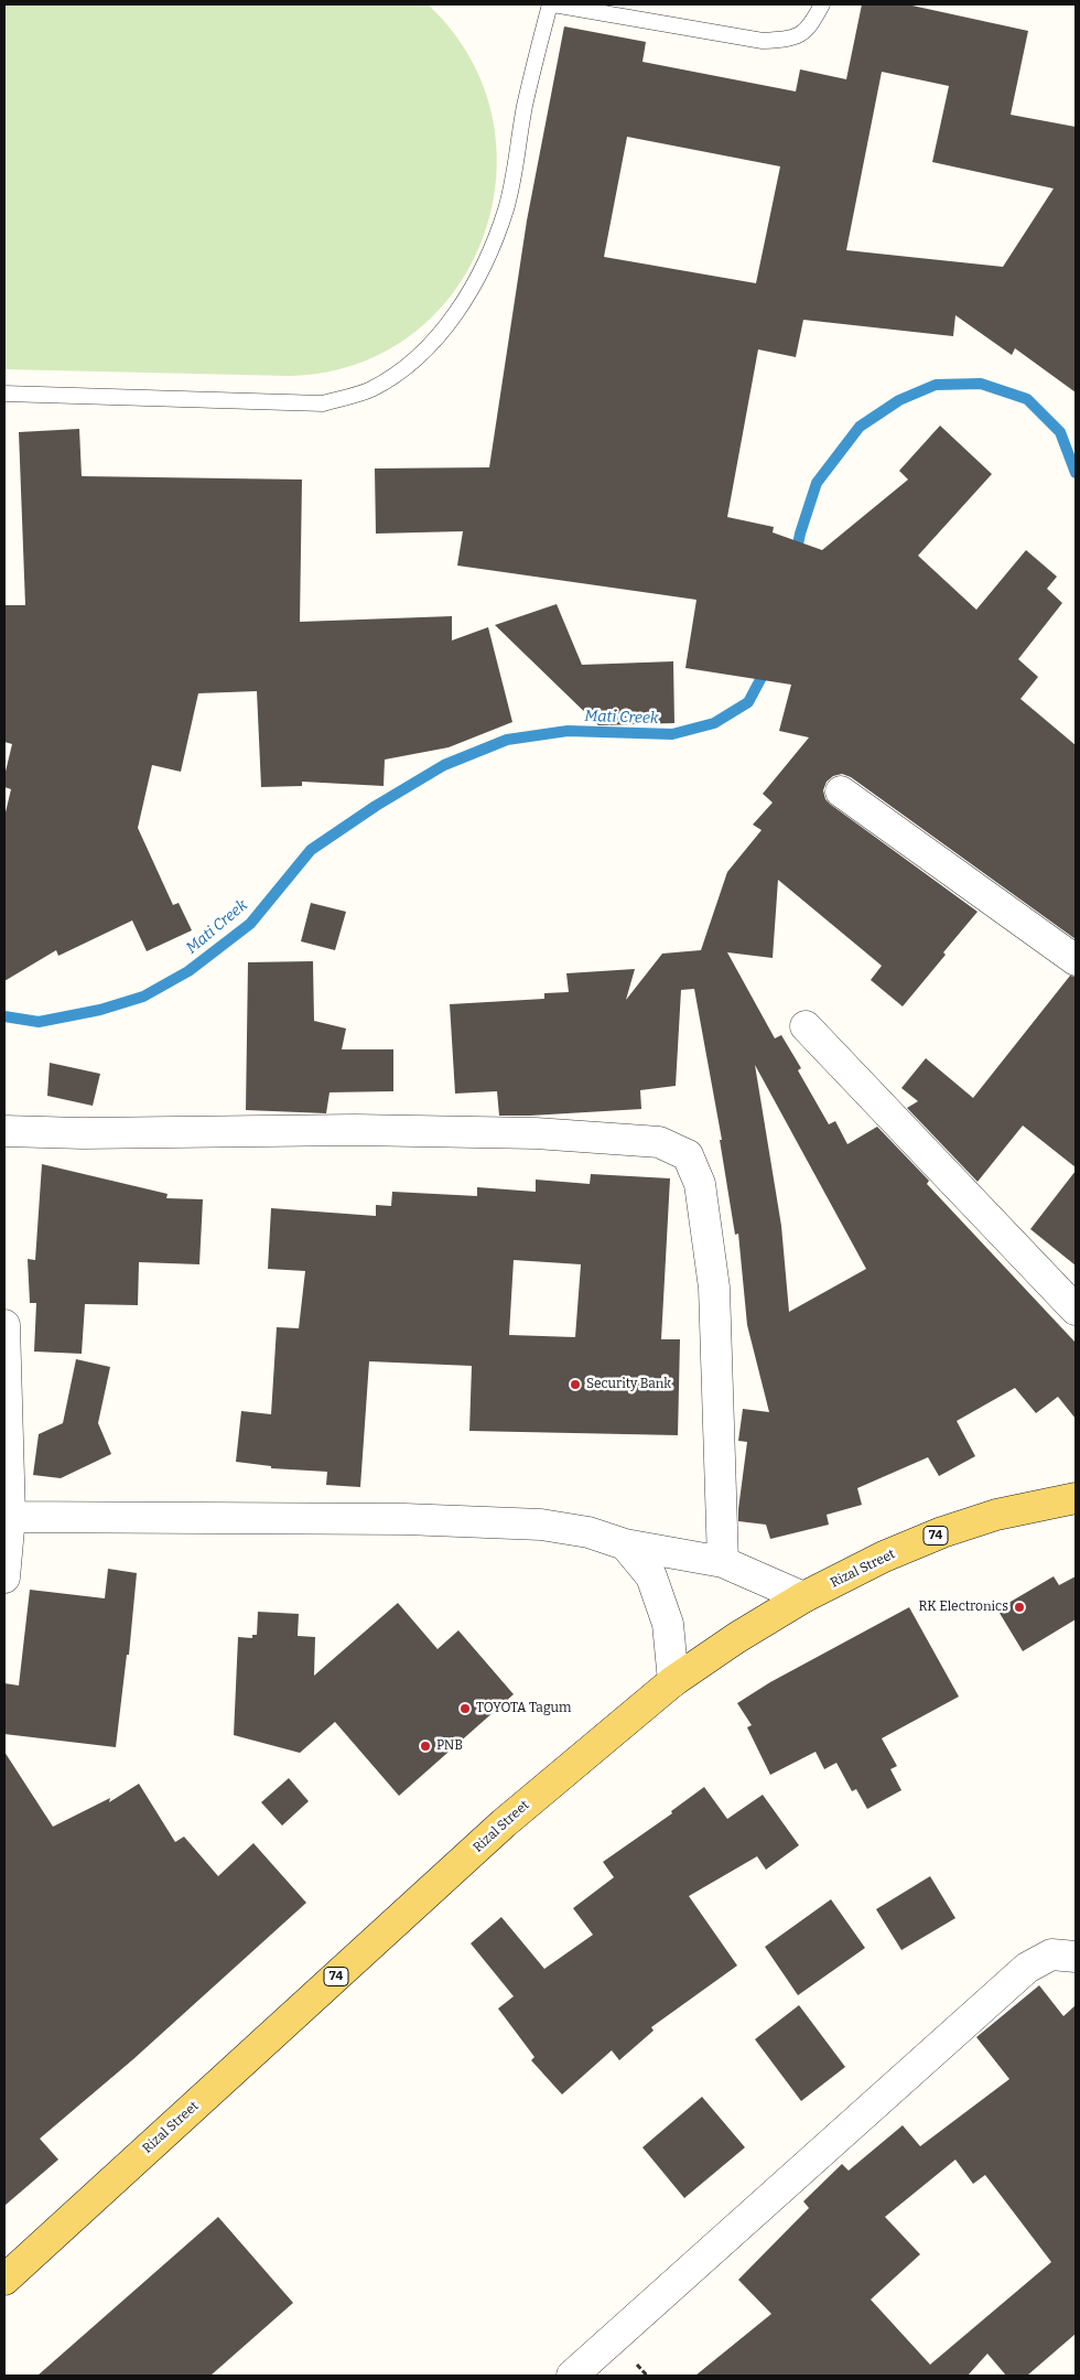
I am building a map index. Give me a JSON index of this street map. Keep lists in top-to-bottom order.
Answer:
{
  "streets": {
    "main road": ["74", "Rizal Street"]
  },
  "water": ["Mati Creek"],
  "places": [
    "Security Bank",
    "RK Electronics",
    "TOYOTA Tagum",
    "PNB"
  ]
}
